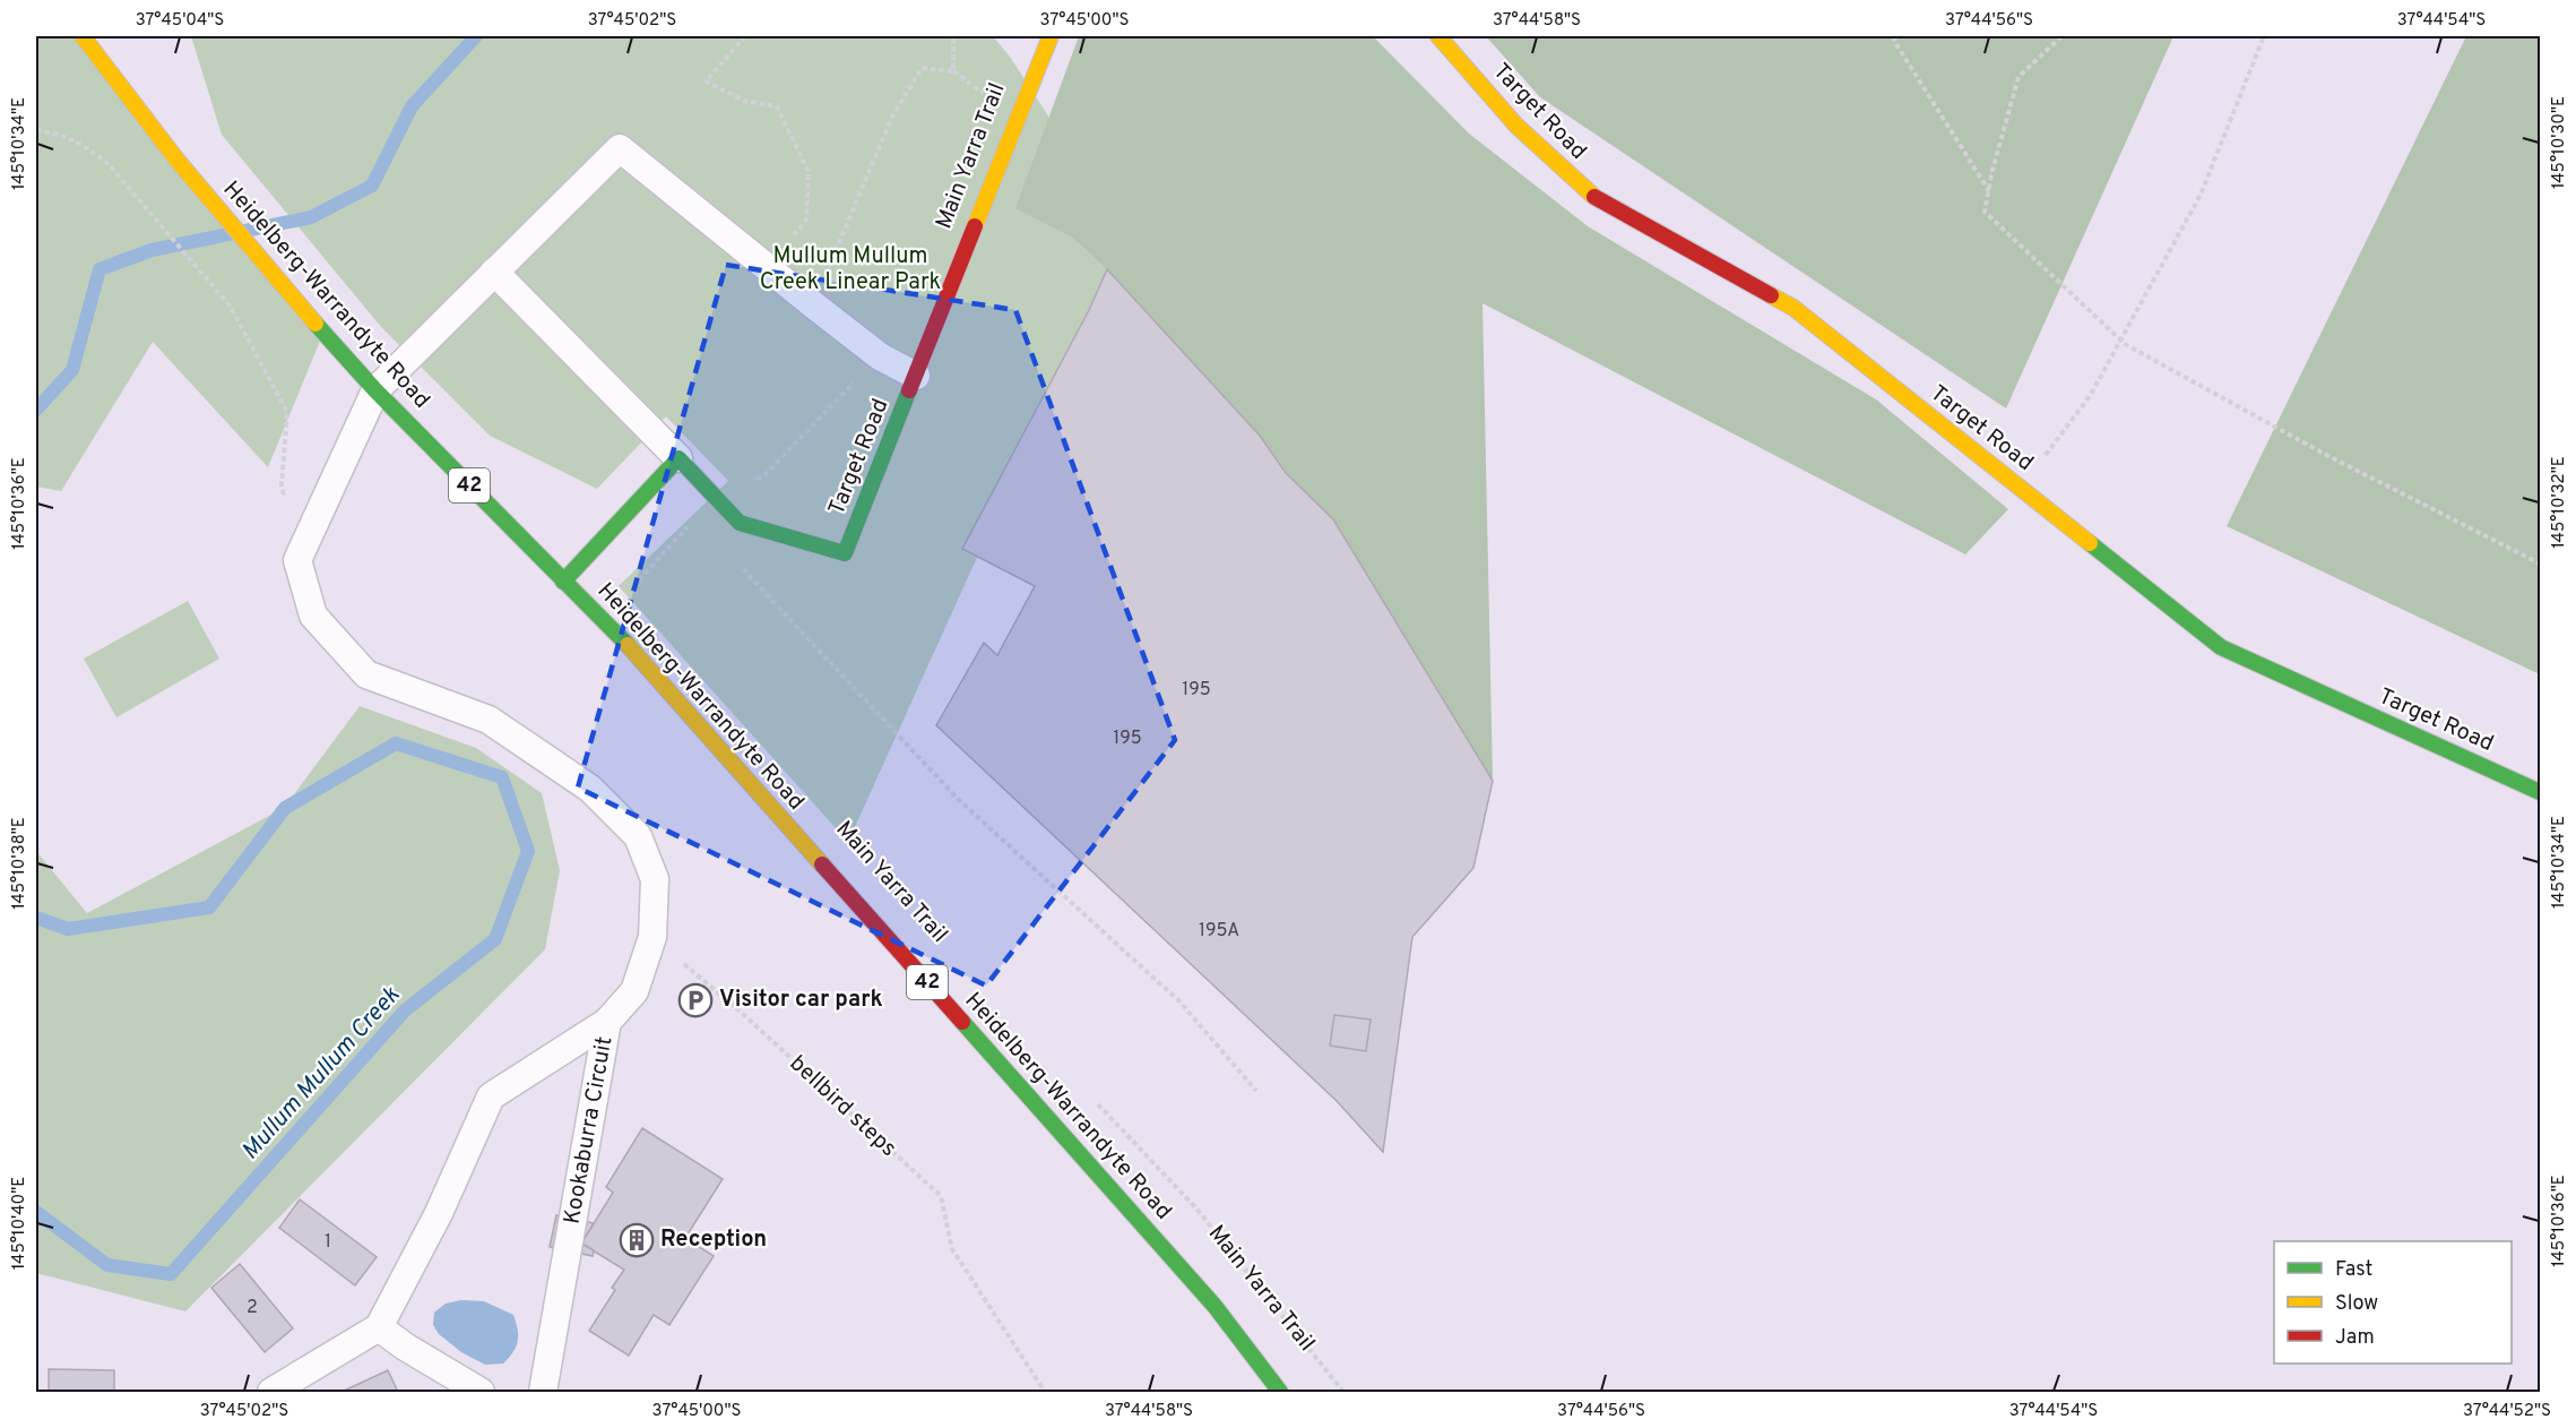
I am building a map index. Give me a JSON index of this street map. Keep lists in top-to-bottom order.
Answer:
{
  "streets": {
    "street": ["Target Road", "Heidelberg-Warrandyte Road", "42"],
    "lane": ["Kookaburra Circuit"],
    "path": ["Main Yarra Trail", "bellbird steps"]
  },
  "water": ["Mullum Mullum Creek"],
  "parks": ["Mullum Mullum Creek Linear Park"],
  "places": {
    "parking": ["Visitor car park"],
    "building": ["Reception"]
  },
  "house_numbers": [
    "195",
    "195",
    "195A",
    "1",
    "2"
  ],
  "legend": ["Fast", "Slow", "Jam"],
  "coordinates": [
    "37°45'04\"S",
    "37°45'02\"S",
    "37°45'00\"S",
    "37°44'58\"S",
    "37°44'56\"S",
    "37°44'54\"S",
    "145°10'30\"E",
    "145°10'34\"E",
    "145°10'32\"E",
    "145°10'36\"E",
    "145°10'38\"E",
    "145°10'40\"E",
    "37°44'52\"S"
  ]
}
